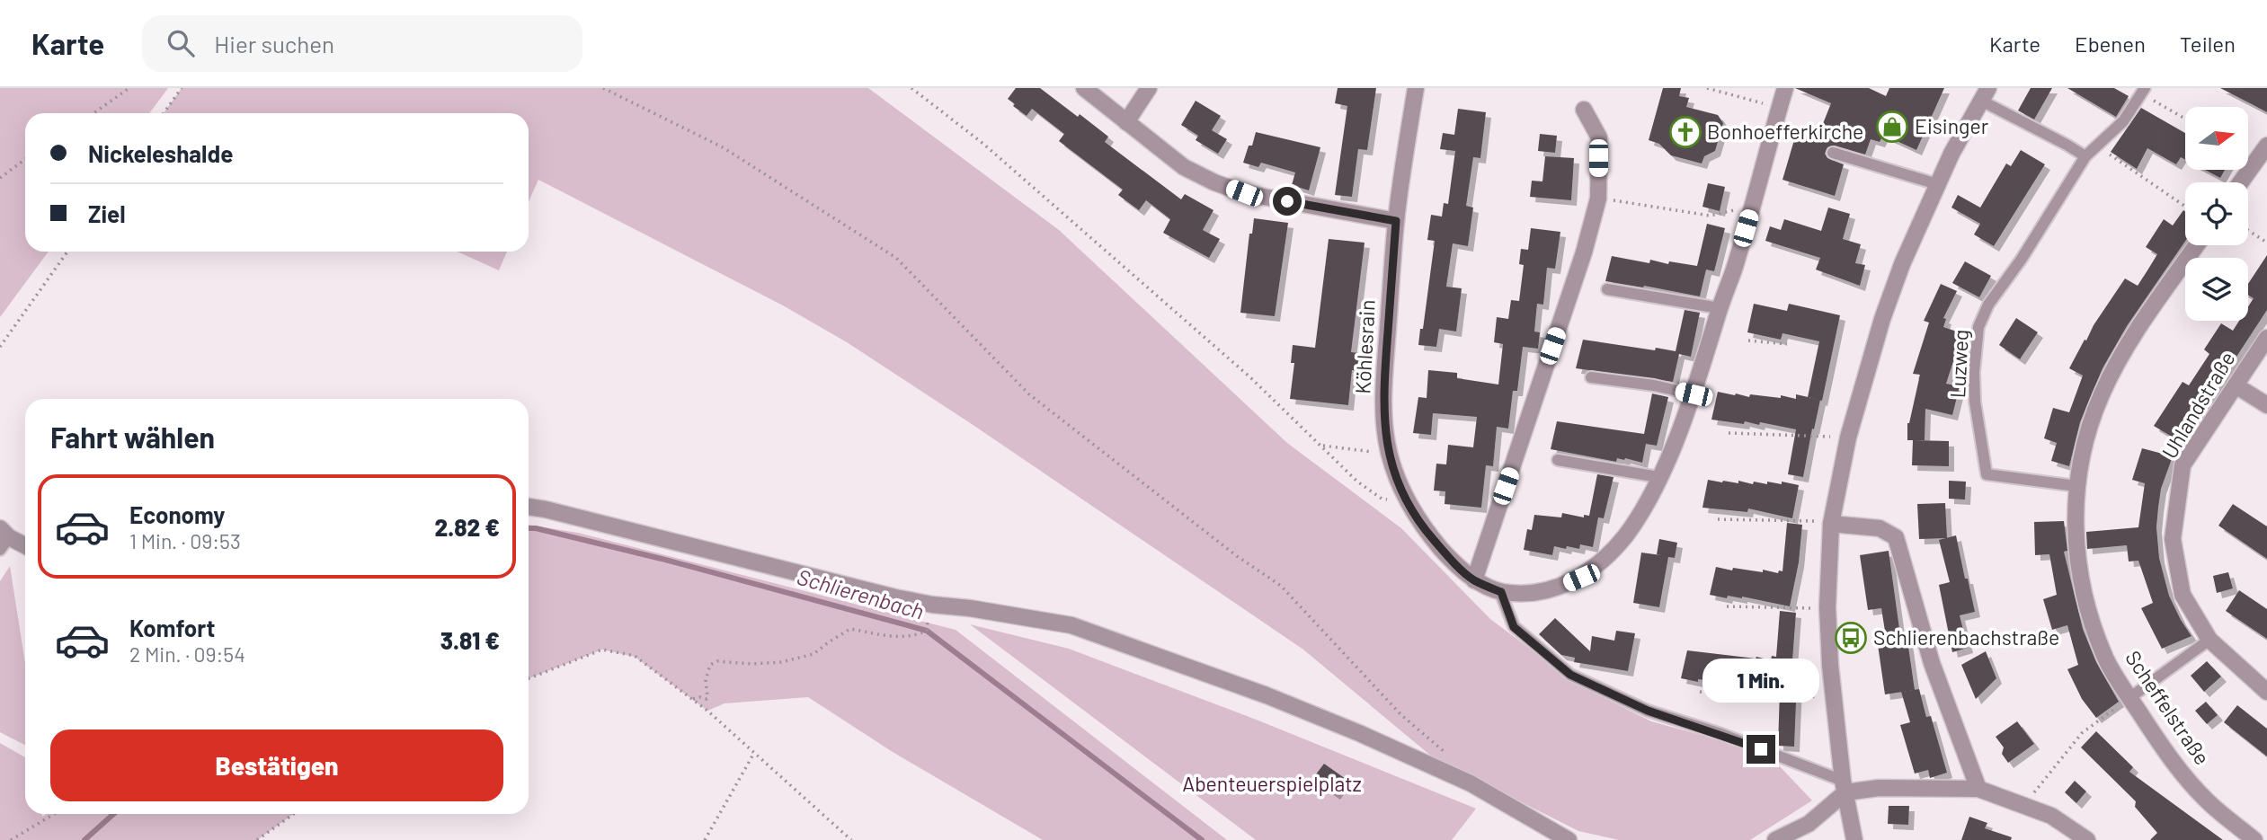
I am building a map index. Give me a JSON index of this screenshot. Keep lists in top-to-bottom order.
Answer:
{
  "streets": {
    "street": ["Köhlesrain", "Uhlandstraße", "Scheffelstraße"],
    "lane": ["Luzweg"]
  },
  "crossings": [
    ["Luzweg", "Scheffelstraße"]
  ],
  "water": ["Schlierenbach"],
  "parks": ["Abenteuerspielplatz"],
  "places": {
    "shop": ["Eisinger"],
    "church": ["Bonhoefferkirche"],
    "bus stop": ["Schlierenbachstraße"]
  },
  "north": "right",
  "page": {
    "header": "Karte",
    "search": "Hier suchen",
    "nav": ["Karte", "Ebenen", "Teilen"],
    "banner": ["Nickeleshalde", "Ziel"],
    "heading": "Fahrt wählen",
    "list": [
      {
        "name": "Economy",
        "note": "1 Min. · 09:53",
        "value": "2.82 €"
      },
      {
        "name": "Komfort",
        "note": "2 Min. · 09:54",
        "value": "3.81 €"
      }
    ],
    "bubble": "1 Min.",
    "buttons": "Bestätigen"
  }
}
